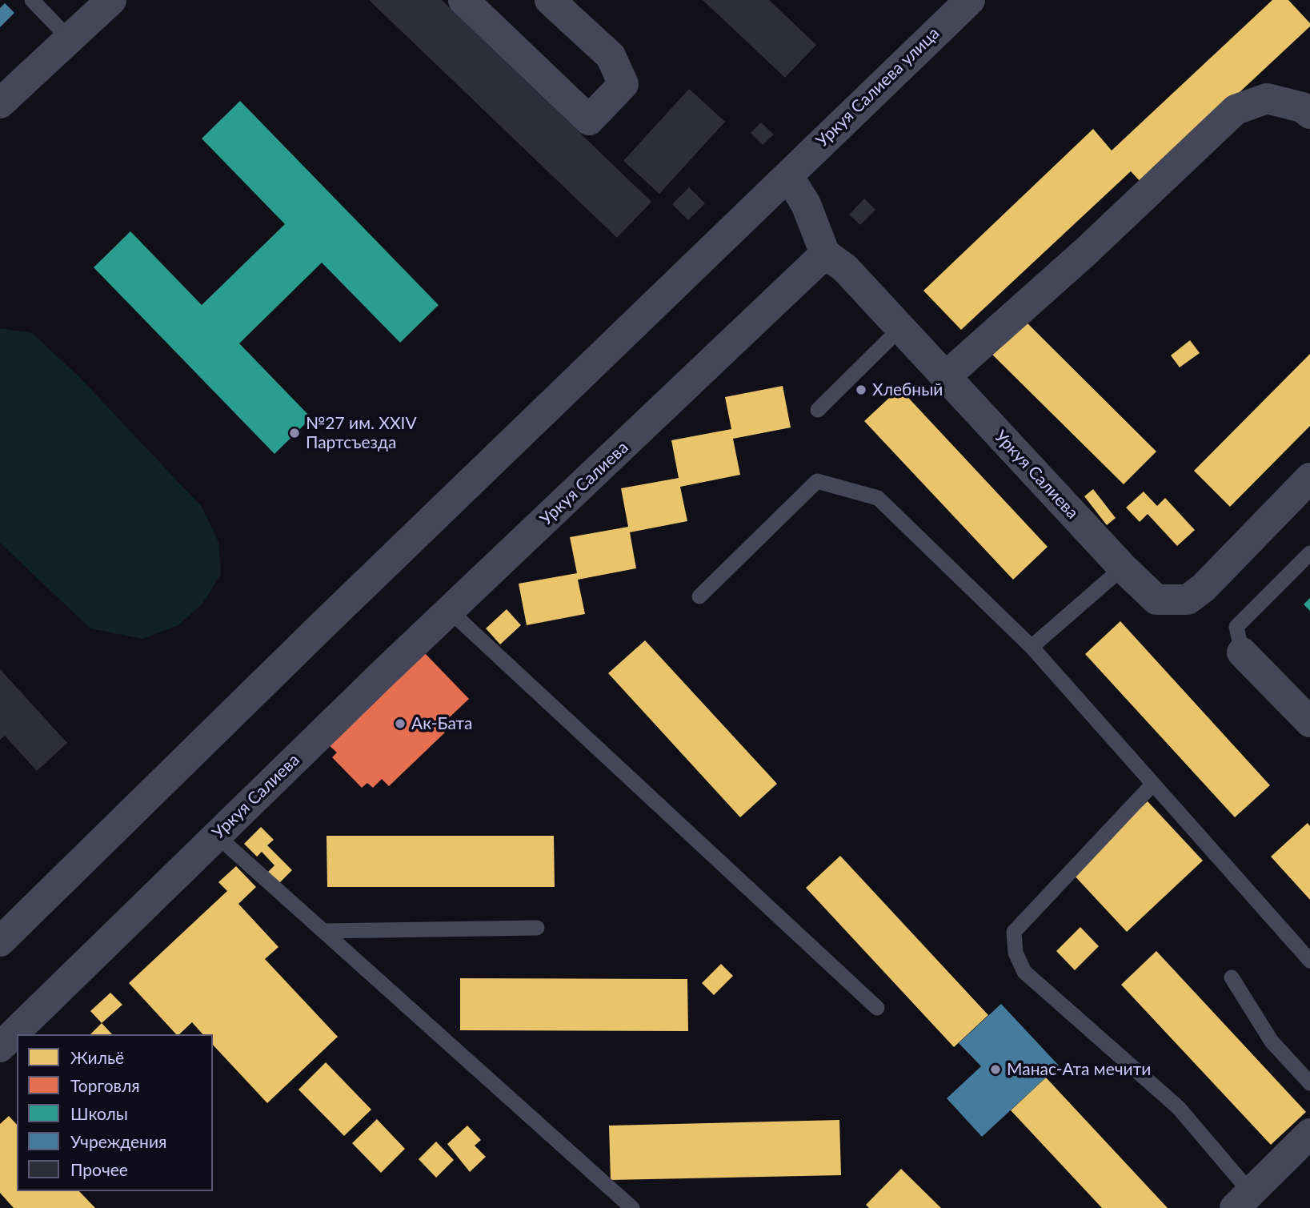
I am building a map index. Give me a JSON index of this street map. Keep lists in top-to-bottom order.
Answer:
{
  "streets": {
    "street": ["Уркуя Салиева улица", "Уркуя Салиева"]
  },
  "places": [
    "Хлебный",
    "№27 им. XXIV Партсъезда",
    "Ак-Бата",
    "Манас-Ата мечити"
  ],
  "legend": [
    "Жильё",
    "Торговля",
    "Школы",
    "Учреждения",
    "Прочее"
  ]
}
